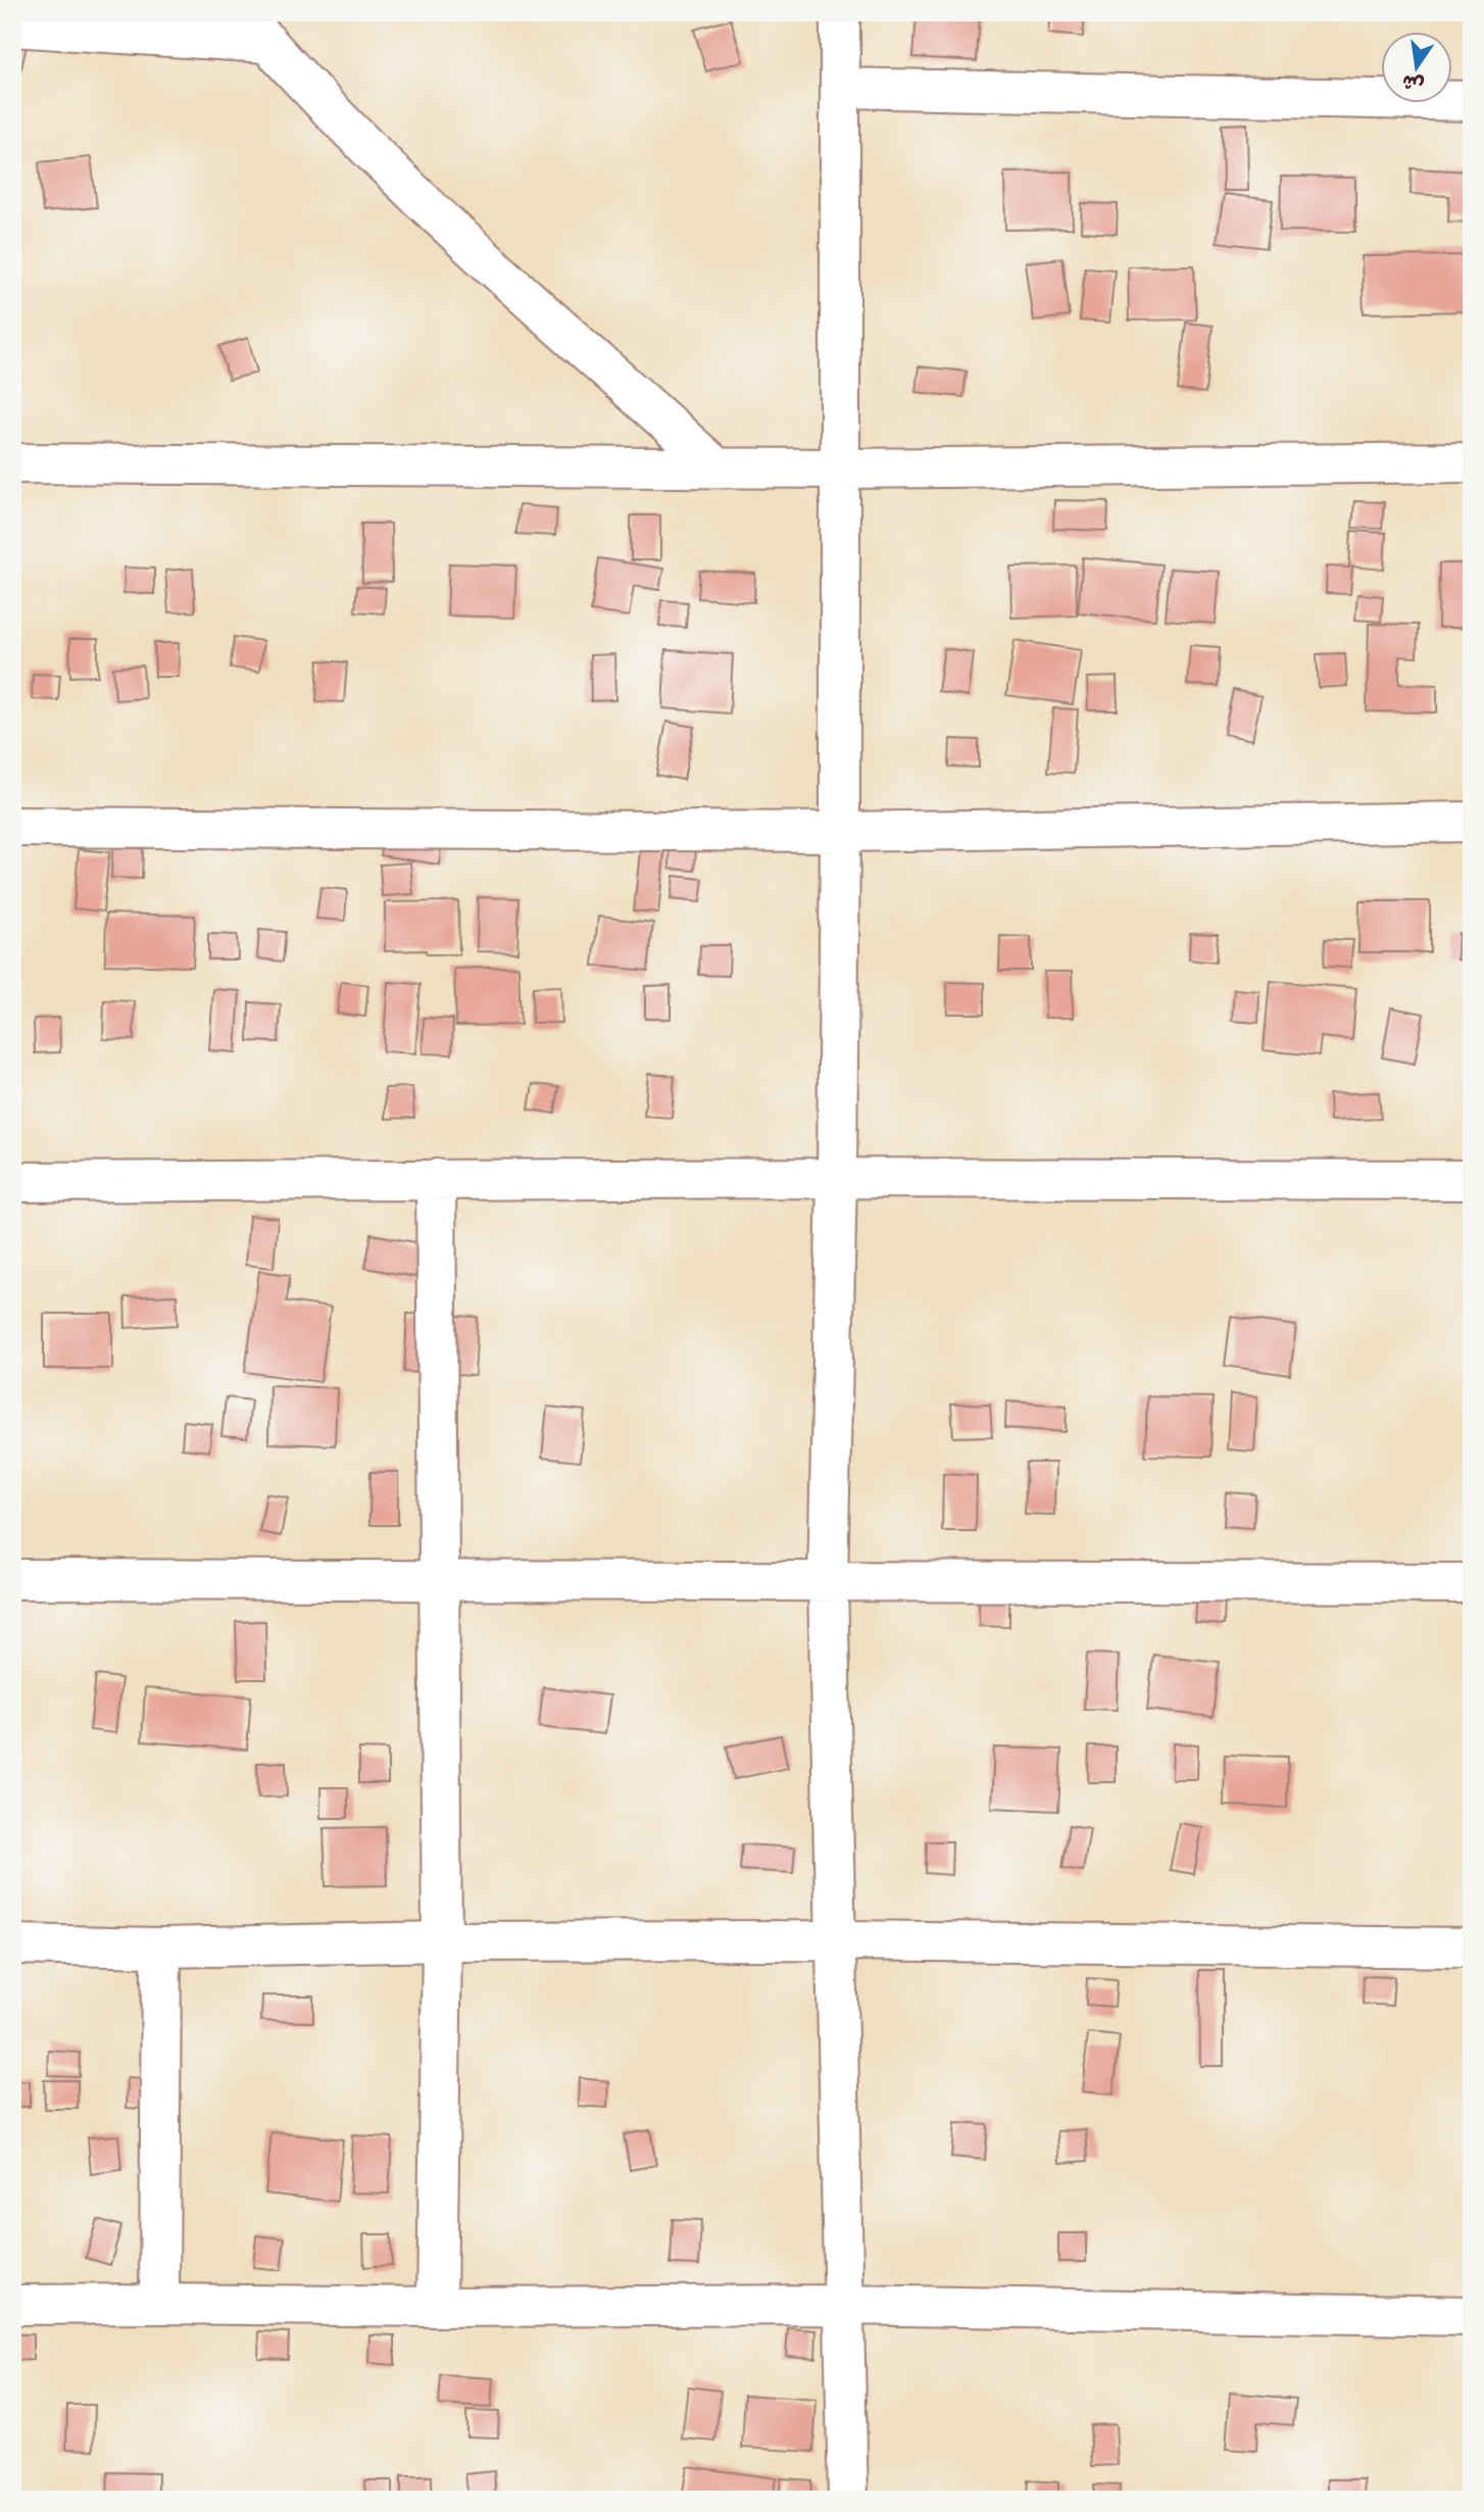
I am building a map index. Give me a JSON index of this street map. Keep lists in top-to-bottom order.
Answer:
{
  "north": "bottom"
}
